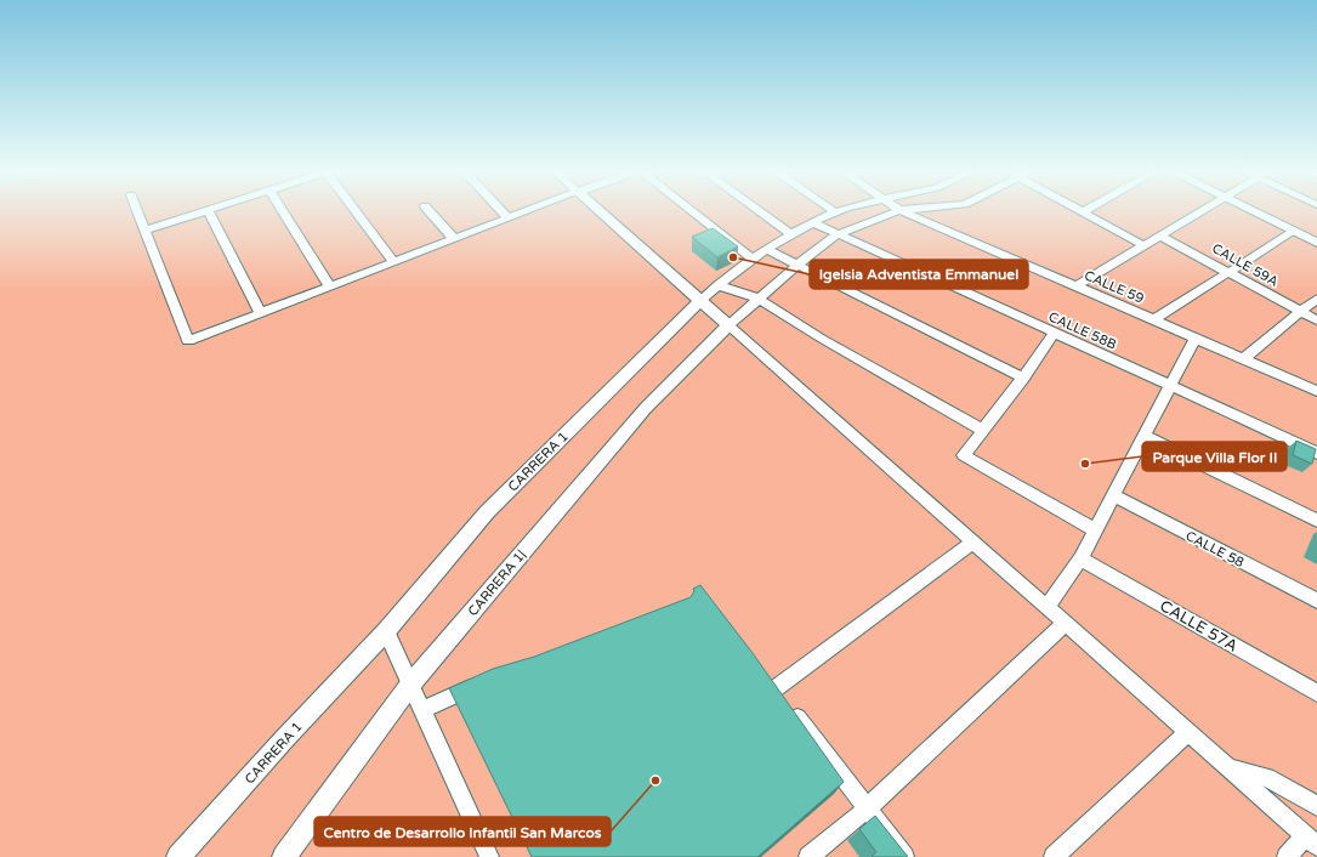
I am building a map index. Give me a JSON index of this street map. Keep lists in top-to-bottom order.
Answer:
{
  "streets": {
    "street": [
      "CALLE 59A",
      "CALLE 59",
      "CALLE 58B",
      "CARRERA 1",
      "CALLE 58",
      "CARRERA 1|",
      "CALLE 57A"
    ]
  },
  "crossings": [
    ["CALLE 58B", "CARRERA 1"]
  ],
  "places": ["Igelsia Adventista Emmanuel", "Parque Villa Flor II", "Centro de Desarrollo Infantil San Marcos"]
}
